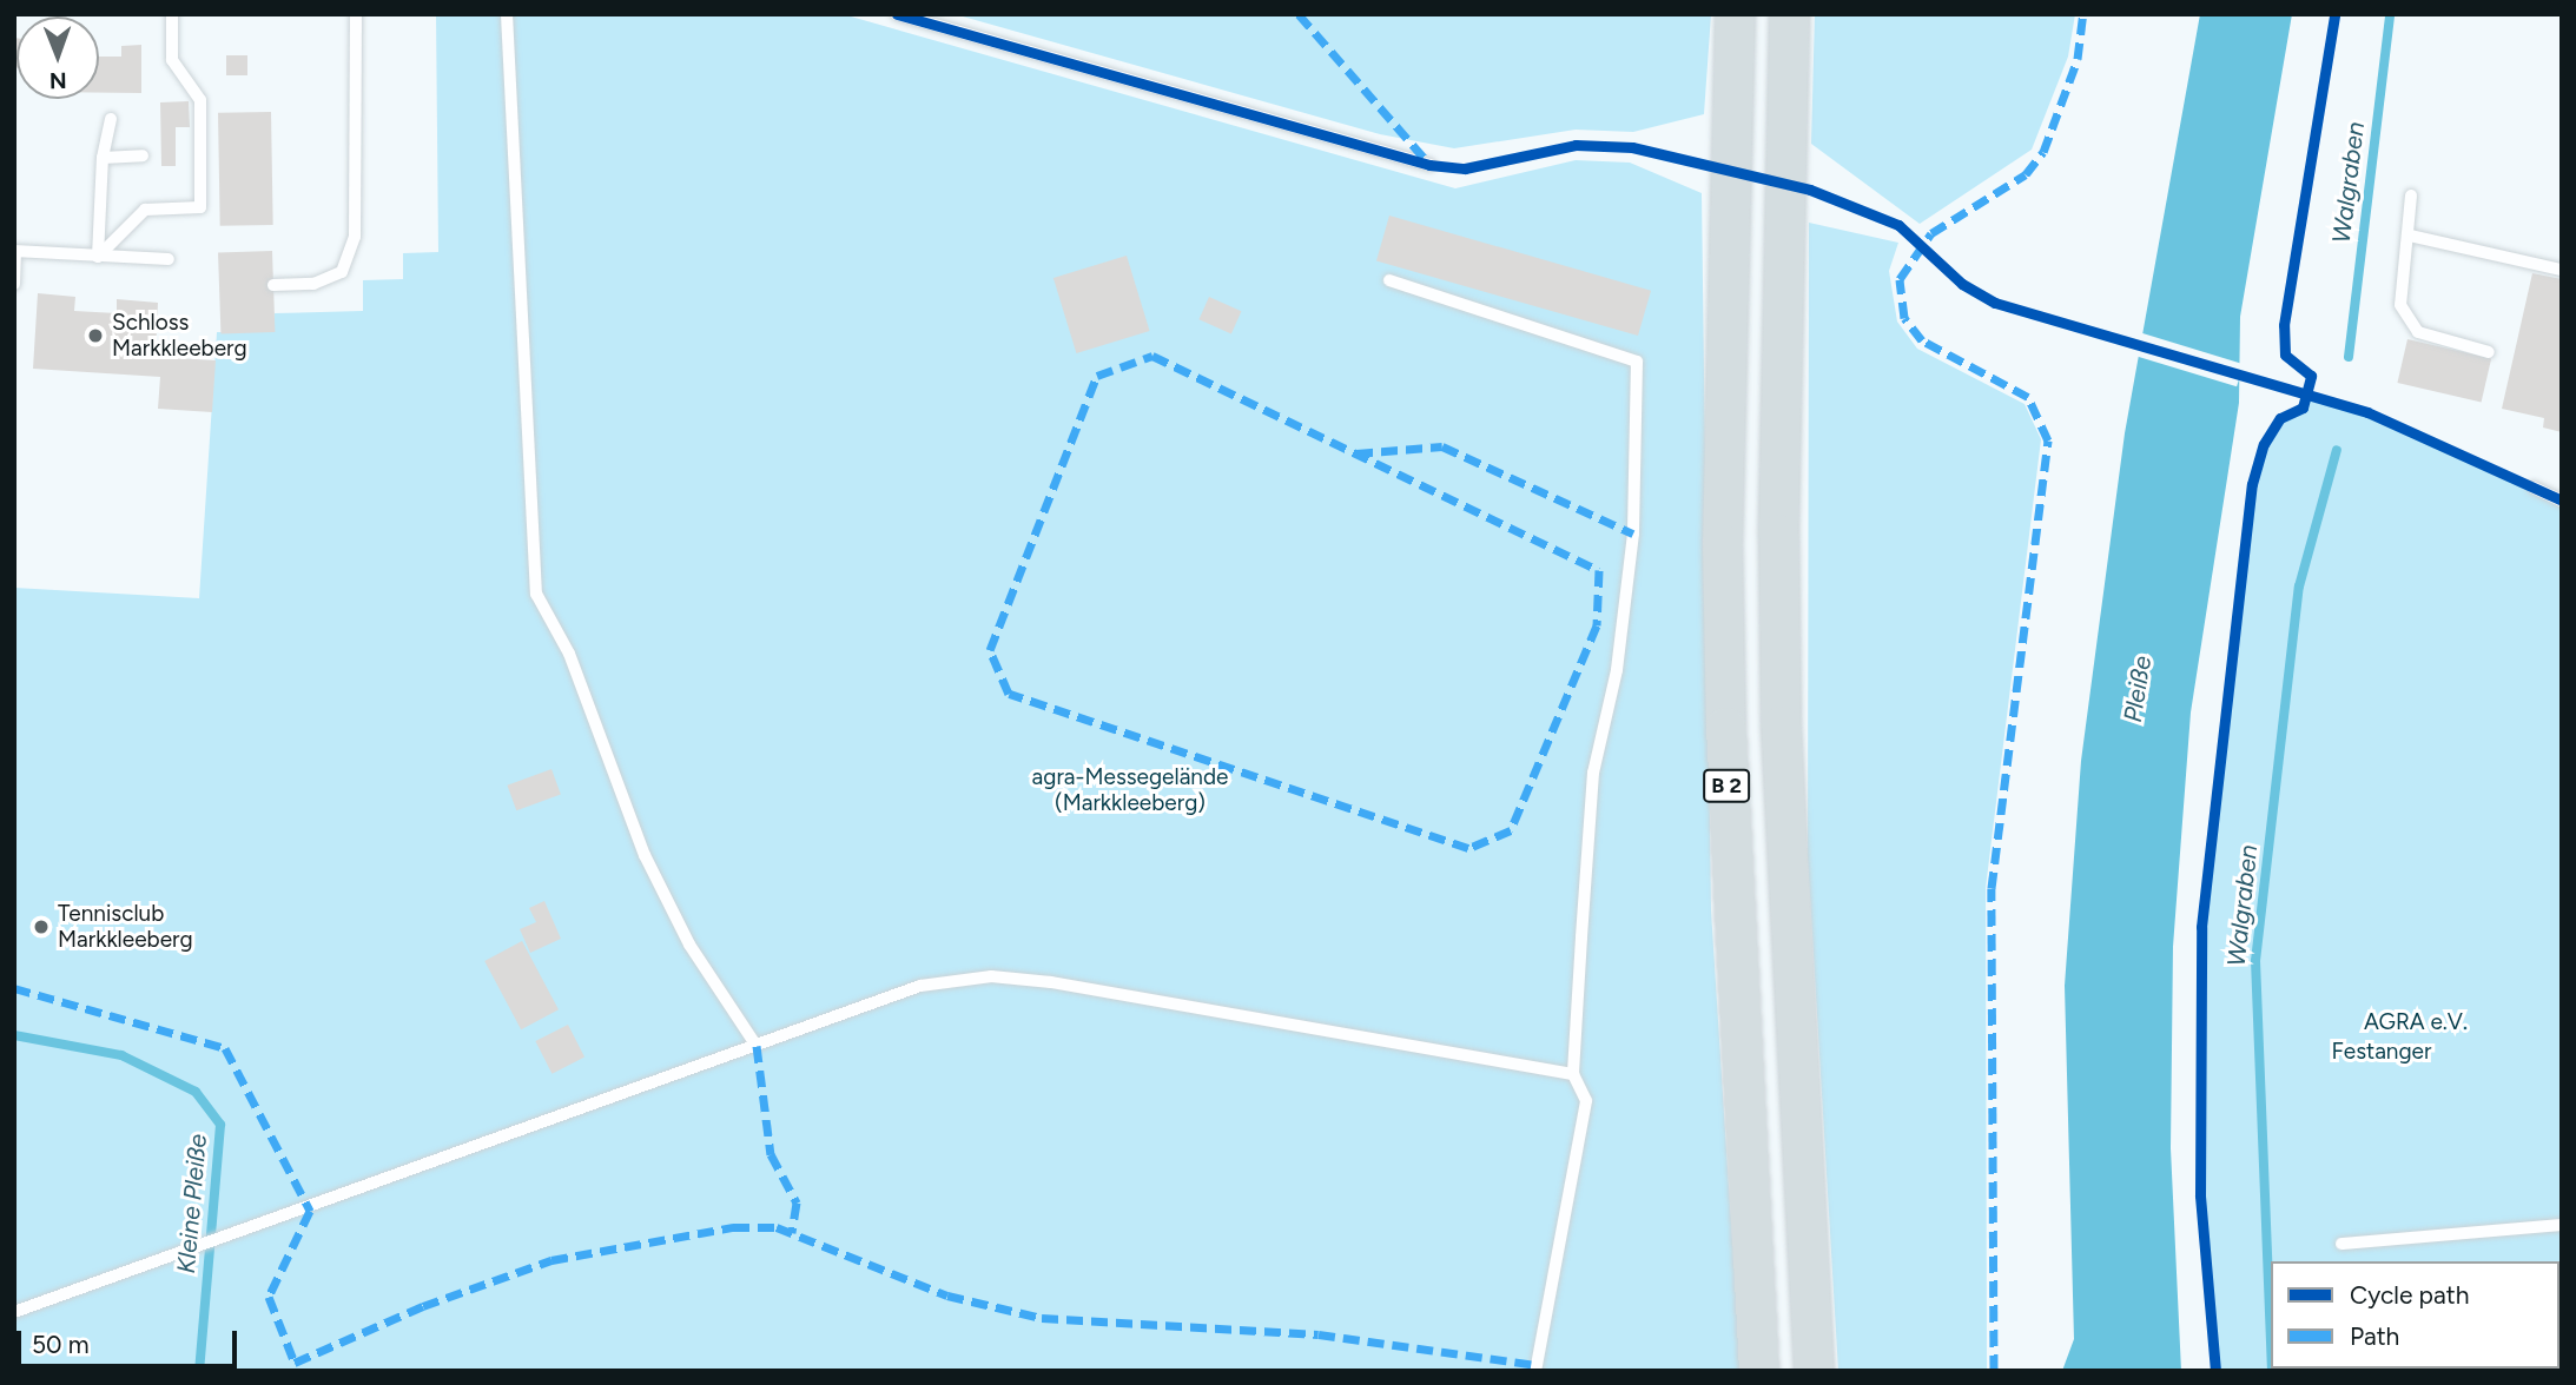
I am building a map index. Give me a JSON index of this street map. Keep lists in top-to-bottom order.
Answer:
{
  "streets": {
    "highway": ["B 2"]
  },
  "water": ["Walgraben", "Pleiße", "Kleine Pleiße"],
  "parks": ["agra-Messegelände (Markkleeberg)", "AGRA e.V.", "Festanger"],
  "places": ["Schloss Markkleeberg", "Tennisclub Markkleeberg"],
  "legend": ["Cycle path", "Path"],
  "scale_bar": "50 m",
  "north": "bottom"
}
